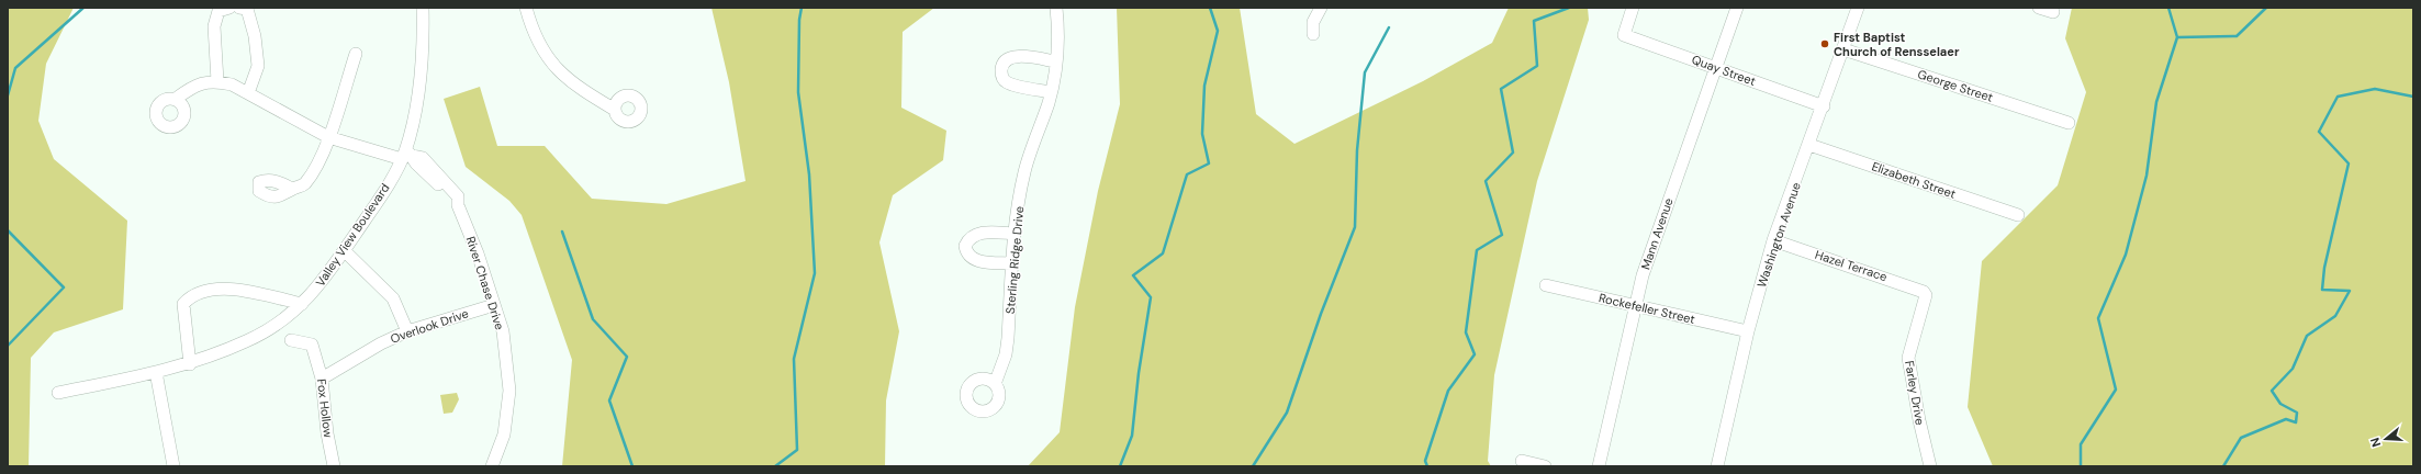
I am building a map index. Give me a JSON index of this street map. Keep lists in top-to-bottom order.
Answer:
{
  "streets": {
    "street": [
      "Quay Street",
      "George Street",
      "Elizabeth Street",
      "Mann Avenue",
      "Valley View Boulevard",
      "Washington Avenue",
      "Sterling Ridge Drive",
      "Hazel Terrace",
      "River Chase Drive",
      "Rockefeller Street",
      "Overlook Drive",
      "Farley Drive",
      "Fox Hollow"
    ]
  },
  "crossings": [
    ["Quay Street", "Mann Avenue"],
    ["Quay Street", "Washington Avenue"],
    ["George Street", "Washington Avenue"],
    ["Elizabeth Street", "Washington Avenue"],
    ["Mann Avenue", "Rockefeller Street"],
    ["Valley View Boulevard", "River Chase Drive"],
    ["Washington Avenue", "Hazel Terrace"],
    ["Washington Avenue", "Rockefeller Street"],
    ["Hazel Terrace", "Farley Drive"],
    ["River Chase Drive", "Overlook Drive"],
    ["Overlook Drive", "Fox Hollow"]
  ],
  "places": ["First Baptist Church of Rensselaer"],
  "north": "left"
}
